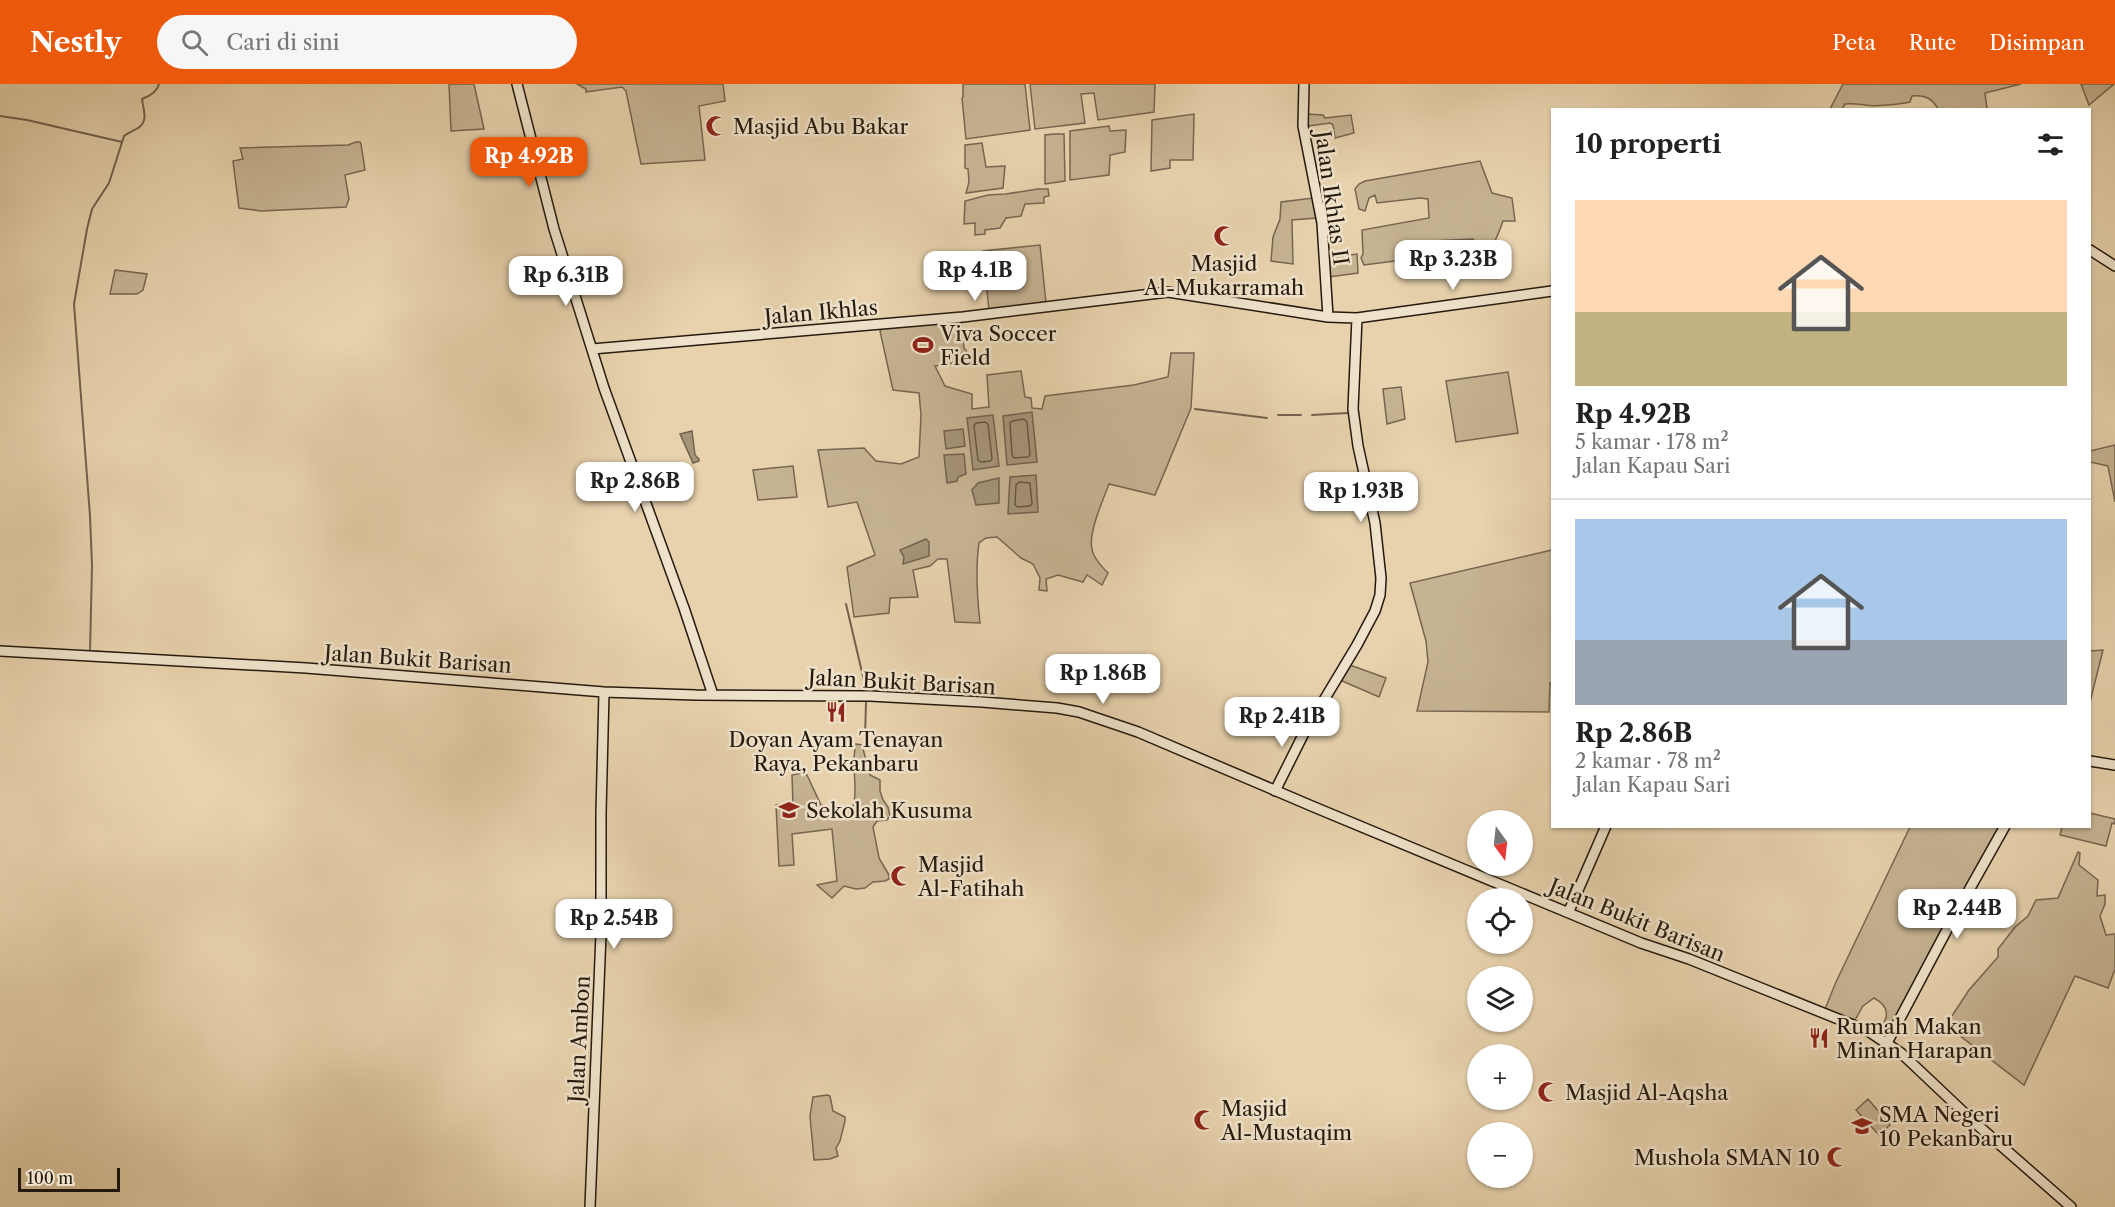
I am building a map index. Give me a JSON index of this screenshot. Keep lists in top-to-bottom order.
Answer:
{
  "streets": {
    "main road": [
      "Jalan Ikhlas II",
      "Jalan Ikhlas",
      "Jalan Bukit Barisan",
      "Jalan Ambon"
    ]
  },
  "crossings": [
    ["Jalan Ikhlas II", "Jalan Ikhlas"],
    ["Jalan Bukit Barisan", "Jalan Ambon"]
  ],
  "places": {
    "mosque": [
      "Masjid Abu Bakar",
      "Masjid Al-Mukarramah",
      "Masjid Al-Fatihah",
      "Masjid Al-Aqsha",
      "Masjid Al-Mustaqim",
      "Mushola SMAN 10"
    ],
    "sports": ["Viva Soccer Field"],
    "restaurant": ["Doyan Ayam Tenayan Raya, Pekanbaru", "Rumah Makan Minan Harapan"],
    "school or university": ["Sekolah Kusuma", "SMA Negeri 10 Pekanbaru"]
  },
  "scale_bar": "100 m",
  "north": "bottom",
  "page": {
    "header": "Nestly",
    "search": "Cari di sini",
    "nav": ["Peta", "Rute", "Disimpan"],
    "heading": "10 properti",
    "price": [
      "Rp 4.92B",
      "Rp 3.23B",
      "Rp 4.1B",
      "Rp 6.31B",
      "Rp 2.86B",
      "Rp 1.93B",
      "Rp 1.86B",
      "Rp 2.41B",
      "Rp 2.44B",
      "Rp 2.54B"
    ],
    "list": [
      {
        "name": "Rp 4.92B",
        "note": "5 kamar · 178 m² · Jalan Kapau Sari"
      },
      {
        "name": "Rp 2.86B",
        "note": "2 kamar · 78 m² · Jalan Kapau Sari"
      }
    ],
    "map_buttons": ["+", "−"],
    "scale": "100 m"
  }
}
